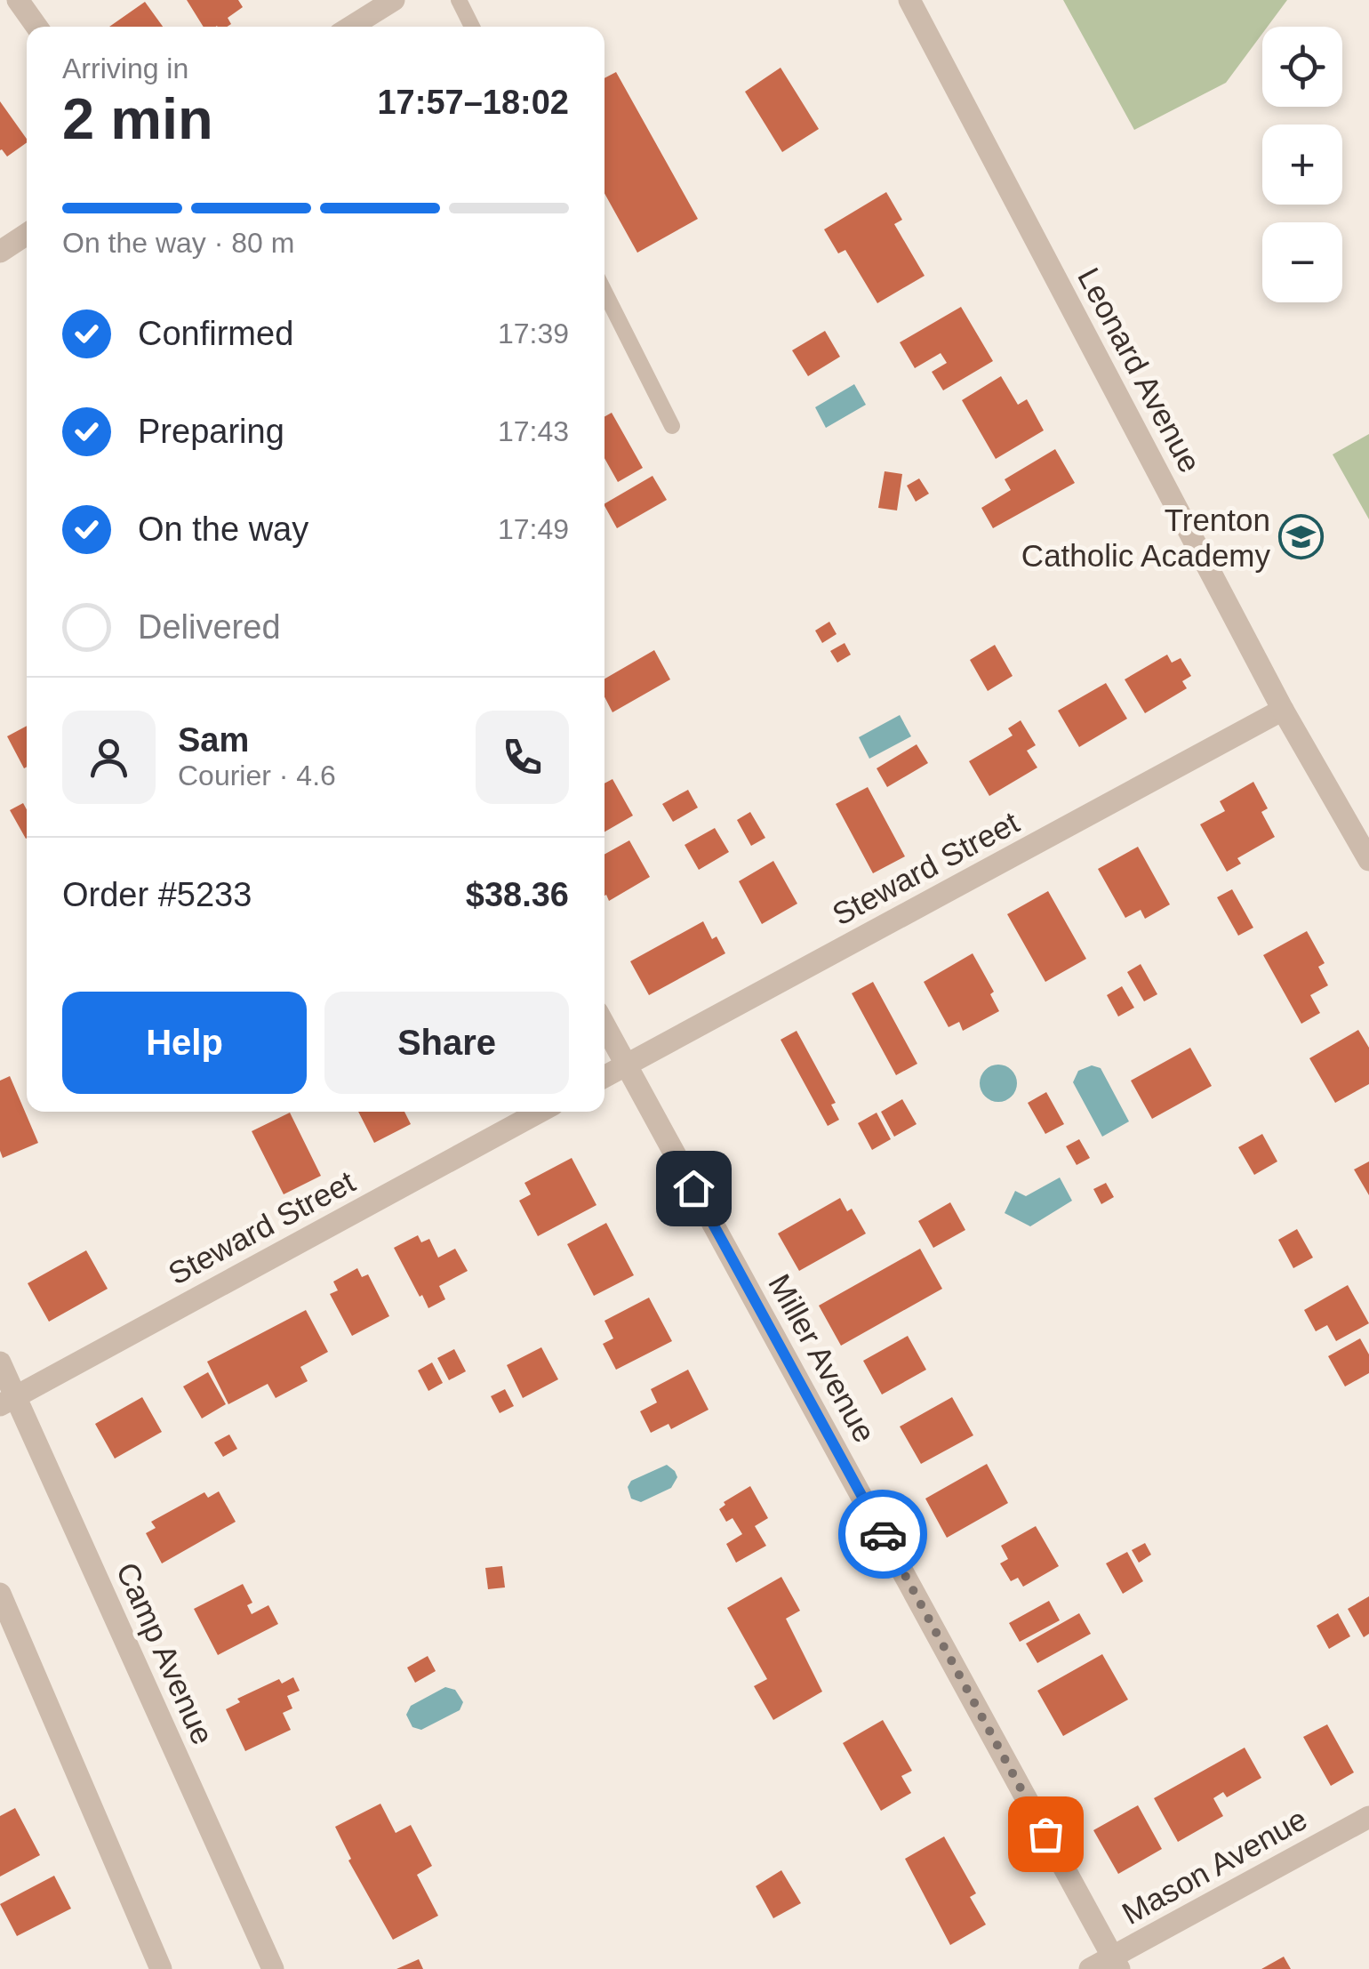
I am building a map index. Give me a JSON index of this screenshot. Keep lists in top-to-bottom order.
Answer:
{
  "streets": {
    "street": [
      "Leonard Avenue",
      "Steward Street",
      "Miller Avenue",
      "Camp Avenue",
      "Mason Avenue"
    ]
  },
  "crossings": [
    ["Leonard Avenue", "Steward Street"],
    ["Steward Street", "Miller Avenue"],
    ["Steward Street", "Camp Avenue"],
    ["Miller Avenue", "Mason Avenue"]
  ],
  "places": {
    "school or university": ["Trenton Catholic Academy"]
  },
  "page": {
    "map_buttons": ["+", "−"],
    "heading": ["2 min", "Arriving in", "17:57–18:02"],
    "panel": [
      "Sam",
      "Courier · 4.6",
      "Order #5233",
      "$38.36"
    ],
    "bar": "On the way · 80 m",
    "list": [
      ["Confirmed", "17:39"],
      ["Preparing", "17:43"],
      ["On the way", "17:49"],
      "Delivered"
    ],
    "buttons": ["Help", "Share"]
  }
}
